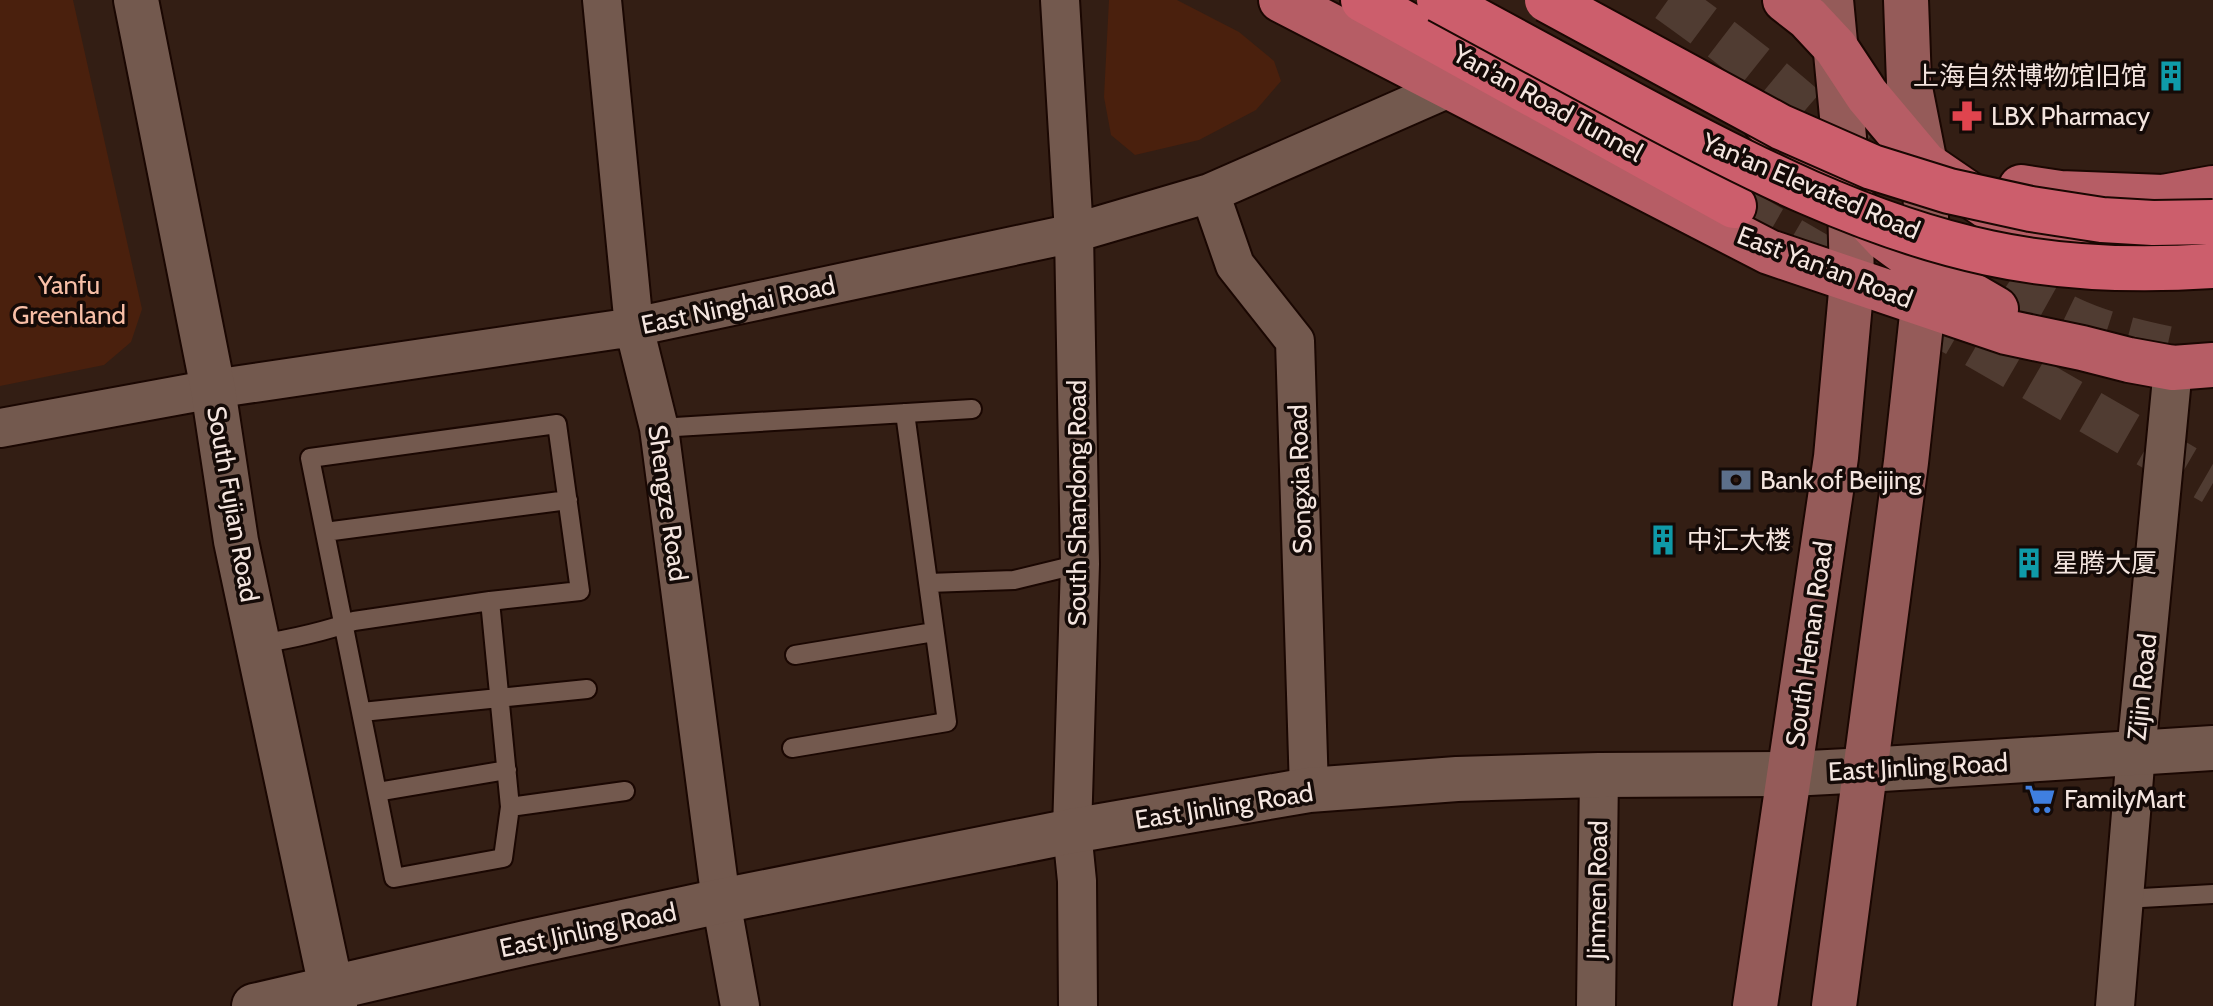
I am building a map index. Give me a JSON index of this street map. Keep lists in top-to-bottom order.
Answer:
{
  "streets": {
    "highway": ["Yan'an Road Tunnel", "Yan'an Elevated Road"],
    "main road": ["East Yan'an Road", "South Henan Road"],
    "street": [
      "East Ninghai Road",
      "Songxia Road",
      "Shengze Road",
      "South Shandong Road",
      "South Fujian Road",
      "Zijin Road",
      "East Jinling Road",
      "Jinmen Road"
    ]
  },
  "crossings": [
    ["East Yan'an Road", "East Ninghai Road"],
    ["East Yan'an Road", "South Henan Road"],
    ["East Yan'an Road", "Zijin Road"],
    ["East Ninghai Road", "Songxia Road"],
    ["East Ninghai Road", "Shengze Road"],
    ["East Ninghai Road", "South Shandong Road"],
    ["East Ninghai Road", "South Fujian Road"],
    ["Songxia Road", "East Jinling Road"],
    ["Shengze Road", "East Jinling Road"],
    ["South Shandong Road", "East Jinling Road"],
    ["South Fujian Road", "East Jinling Road"],
    ["South Henan Road", "East Jinling Road"],
    ["Zijin Road", "East Jinling Road"],
    ["East Jinling Road", "Jinmen Road"]
  ],
  "parks": ["Yanfu Greenland"],
  "places": {
    "building": ["上海自然博物馆旧馆", "中汇大楼", "星腾大厦"],
    "pharmacy": ["LBX Pharmacy"],
    "bank": ["Bank of Beijing"],
    "supermarket": ["FamilyMart"]
  }
}
